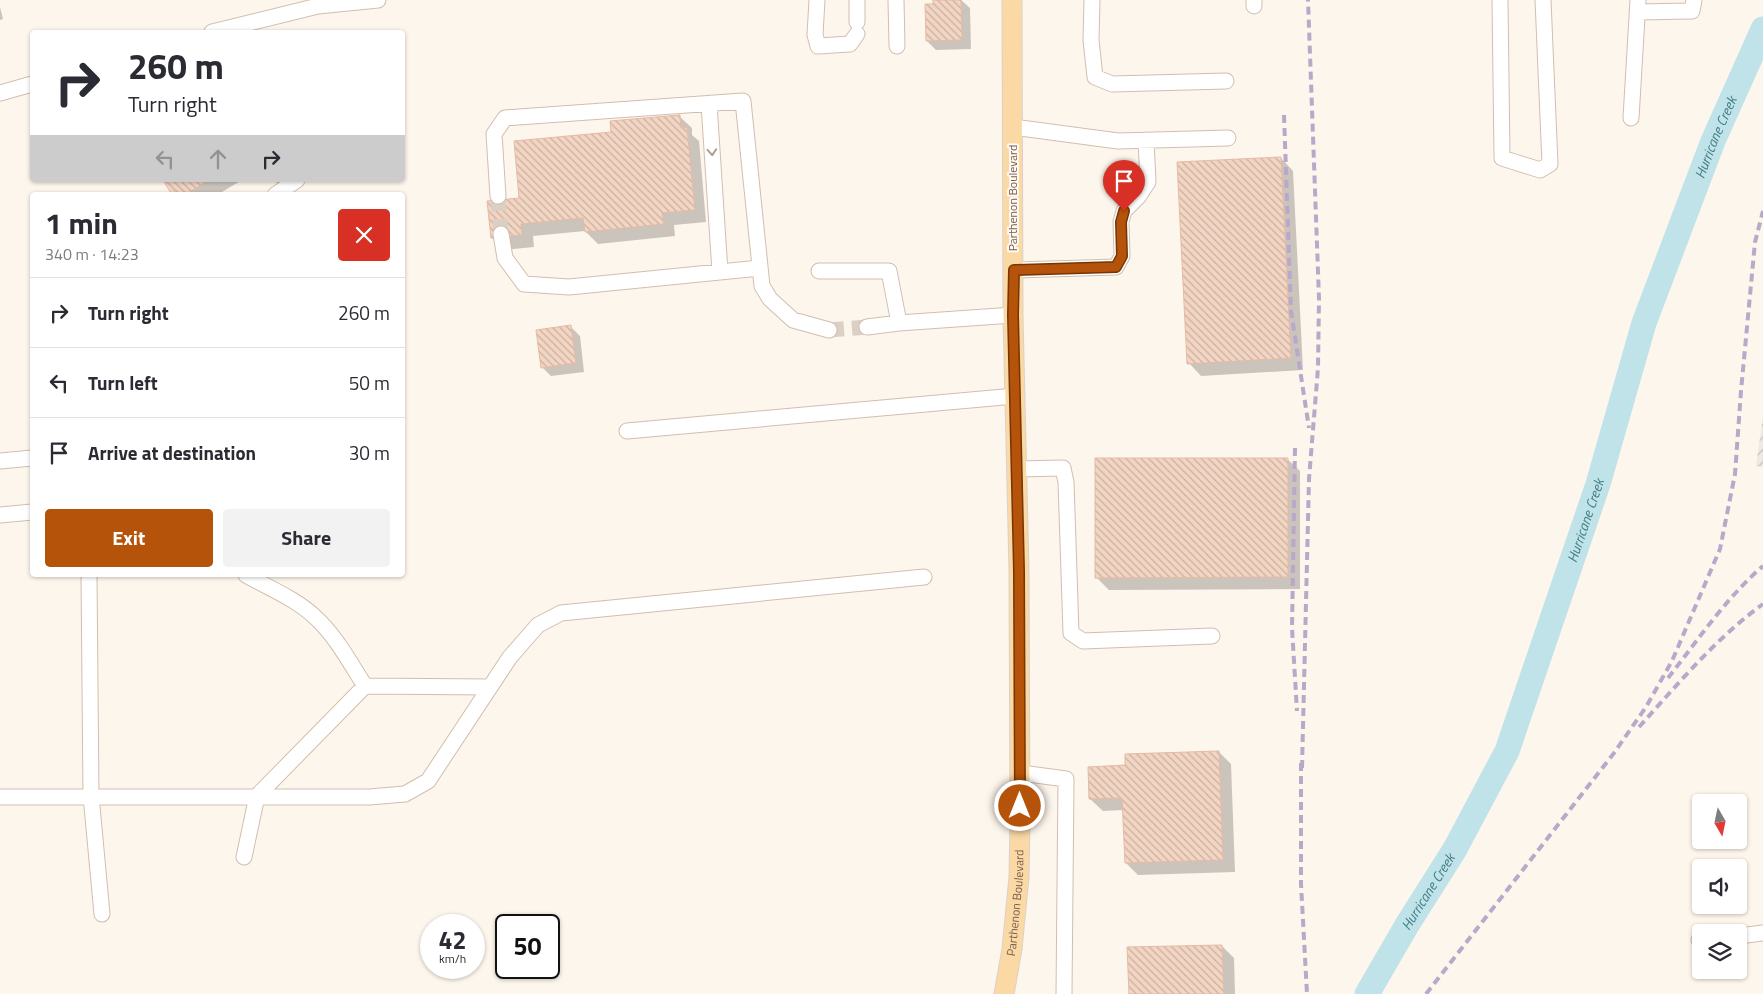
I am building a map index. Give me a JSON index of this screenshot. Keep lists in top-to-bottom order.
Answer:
{
  "streets": {
    "main road": ["Parthenon Boulevard"]
  },
  "water": ["Hurricane Creek"],
  "north": "bottom",
  "page": {
    "turn": ["260 m", "Turn right"],
    "heading": ["1 min", "340 m · 14:23"],
    "list": [
      {
        "name": "Turn right",
        "value": "260 m"
      },
      {
        "name": "Turn left",
        "value": "50 m"
      },
      {
        "name": "Arrive at destination",
        "value": "30 m"
      }
    ],
    "buttons": ["Exit", "Share"],
    "speed": "42 km/h",
    "limit": "50"
  }
}
